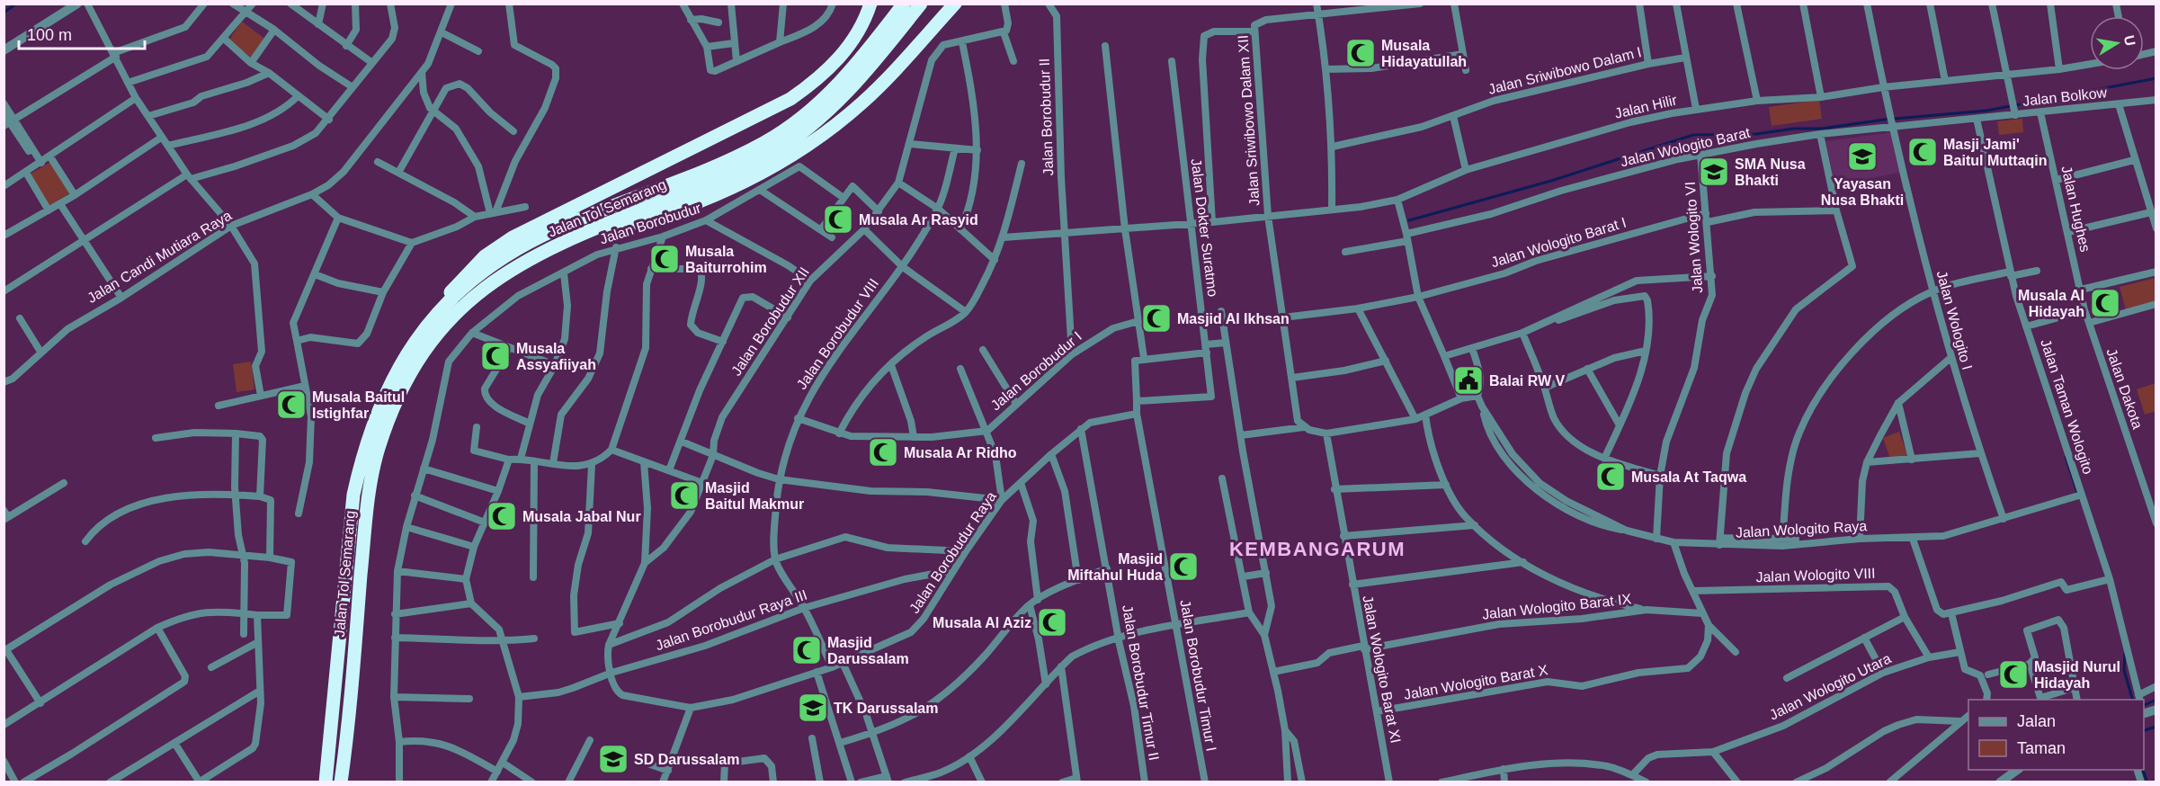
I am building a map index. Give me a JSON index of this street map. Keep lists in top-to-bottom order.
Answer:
{
  "streets": {
    "highway": ["Jalan Tol Semarang"],
    "street": [
      "Jalan Sriwibowo Dalam I",
      "Jalan Bolkow",
      "Jalan Hilir",
      "Jalan Borobudur II",
      "Jalan Sriwibowo Dalam XII",
      "Jalan Wologito Barat",
      "Jalan Hughes",
      "Jalan Borobudur",
      "Jalan Dokter Suratmo",
      "Jalan Wologito VI",
      "Jalan Wologito Barat I",
      "Jalan Candi Mutiara Raya",
      "Jalan Wologito I",
      "Jalan Borobudur XII",
      "Jalan Borobudur VIII",
      "Jalan Borobudur I",
      "Jalan Dakota",
      "Jalan Taman Wologito",
      "Jalan Wologito Raya",
      "Jalan Borobudur Raya",
      "Jalan Wologito VIII",
      "Jalan Wologito Barat IX",
      "Jalan Borobudur Raya III",
      "Jalan Wologito Barat XI",
      "Jalan Borobudur Timur I",
      "Jalan Wologito Barat X",
      "Jalan Borobudur Timur II",
      "Jalan Wologito Utara"
    ]
  },
  "crossings": [
    ["Jalan Bolkow", "Jalan Wologito Barat"],
    ["Jalan Bolkow", "Jalan Hughes"],
    ["Jalan Bolkow", "Jalan Taman Wologito"],
    ["Jalan Hilir", "Jalan Sriwibowo Dalam XII"],
    ["Jalan Hilir", "Jalan Dokter Suratmo"],
    ["Jalan Hilir", "Jalan Wologito I"],
    ["Jalan Borobudur II", "Jalan Borobudur I"],
    ["Jalan Sriwibowo Dalam XII", "Jalan Wologito Barat I"],
    ["Jalan Wologito Barat", "Jalan Wologito VI"],
    ["Jalan Wologito Barat", "Jalan Wologito I"],
    ["Jalan Wologito Barat", "Jalan Taman Wologito"],
    ["Jalan Hughes", "Jalan Dakota"],
    ["Jalan Dokter Suratmo", "Jalan Wologito Barat IX"],
    ["Jalan Dokter Suratmo", "Jalan Borobudur Timur I"],
    ["Jalan Wologito VI", "Jalan Wologito Barat I"],
    ["Jalan Wologito VI", "Jalan Wologito Raya"],
    ["Jalan Wologito I", "Jalan Wologito Raya"],
    ["Jalan Taman Wologito", "Jalan Wologito Raya"],
    ["Jalan Borobudur Raya", "Jalan Borobudur Raya III"],
    ["Jalan Borobudur Raya", "Jalan Borobudur Timur I"],
    ["Jalan Borobudur Raya", "Jalan Borobudur Timur II"],
    ["Jalan Wologito VIII", "Jalan Wologito Utara"],
    ["Jalan Wologito Barat IX", "Jalan Wologito Barat XI"],
    ["Jalan Wologito Barat XI", "Jalan Wologito Barat X"]
  ],
  "districts": ["KEMBANGARUM"],
  "places": {
    "mosque": [
      "Musala Hidayatullah",
      "Masji Jami' Baitul Muttaqin",
      "Musala Ar Rasyid",
      "Musala Baiturrohim",
      "Musala Al Hidayah",
      "Masjid Al Ikhsan",
      "Musala Assyafiiyah",
      "Musala Baitul Istighfar",
      "Musala Ar Ridho",
      "Musala At Taqwa",
      "Masjid Baitul Makmur",
      "Musala Jabal Nur",
      "Masjid Miftahul Huda",
      "Musala Al Aziz",
      "Masjid Darussalam",
      "Masjid Nurul Hidayah"
    ],
    "school or university": [
      "Yayasan Nusa Bhakti",
      "SMA Nusa Bhakti",
      "TK Darussalam",
      "SD Darussalam"
    ],
    "public building": ["Balai RW V"]
  },
  "legend": ["Jalan", "Taman"],
  "scale_bar": "100 m",
  "north": "right"
}
